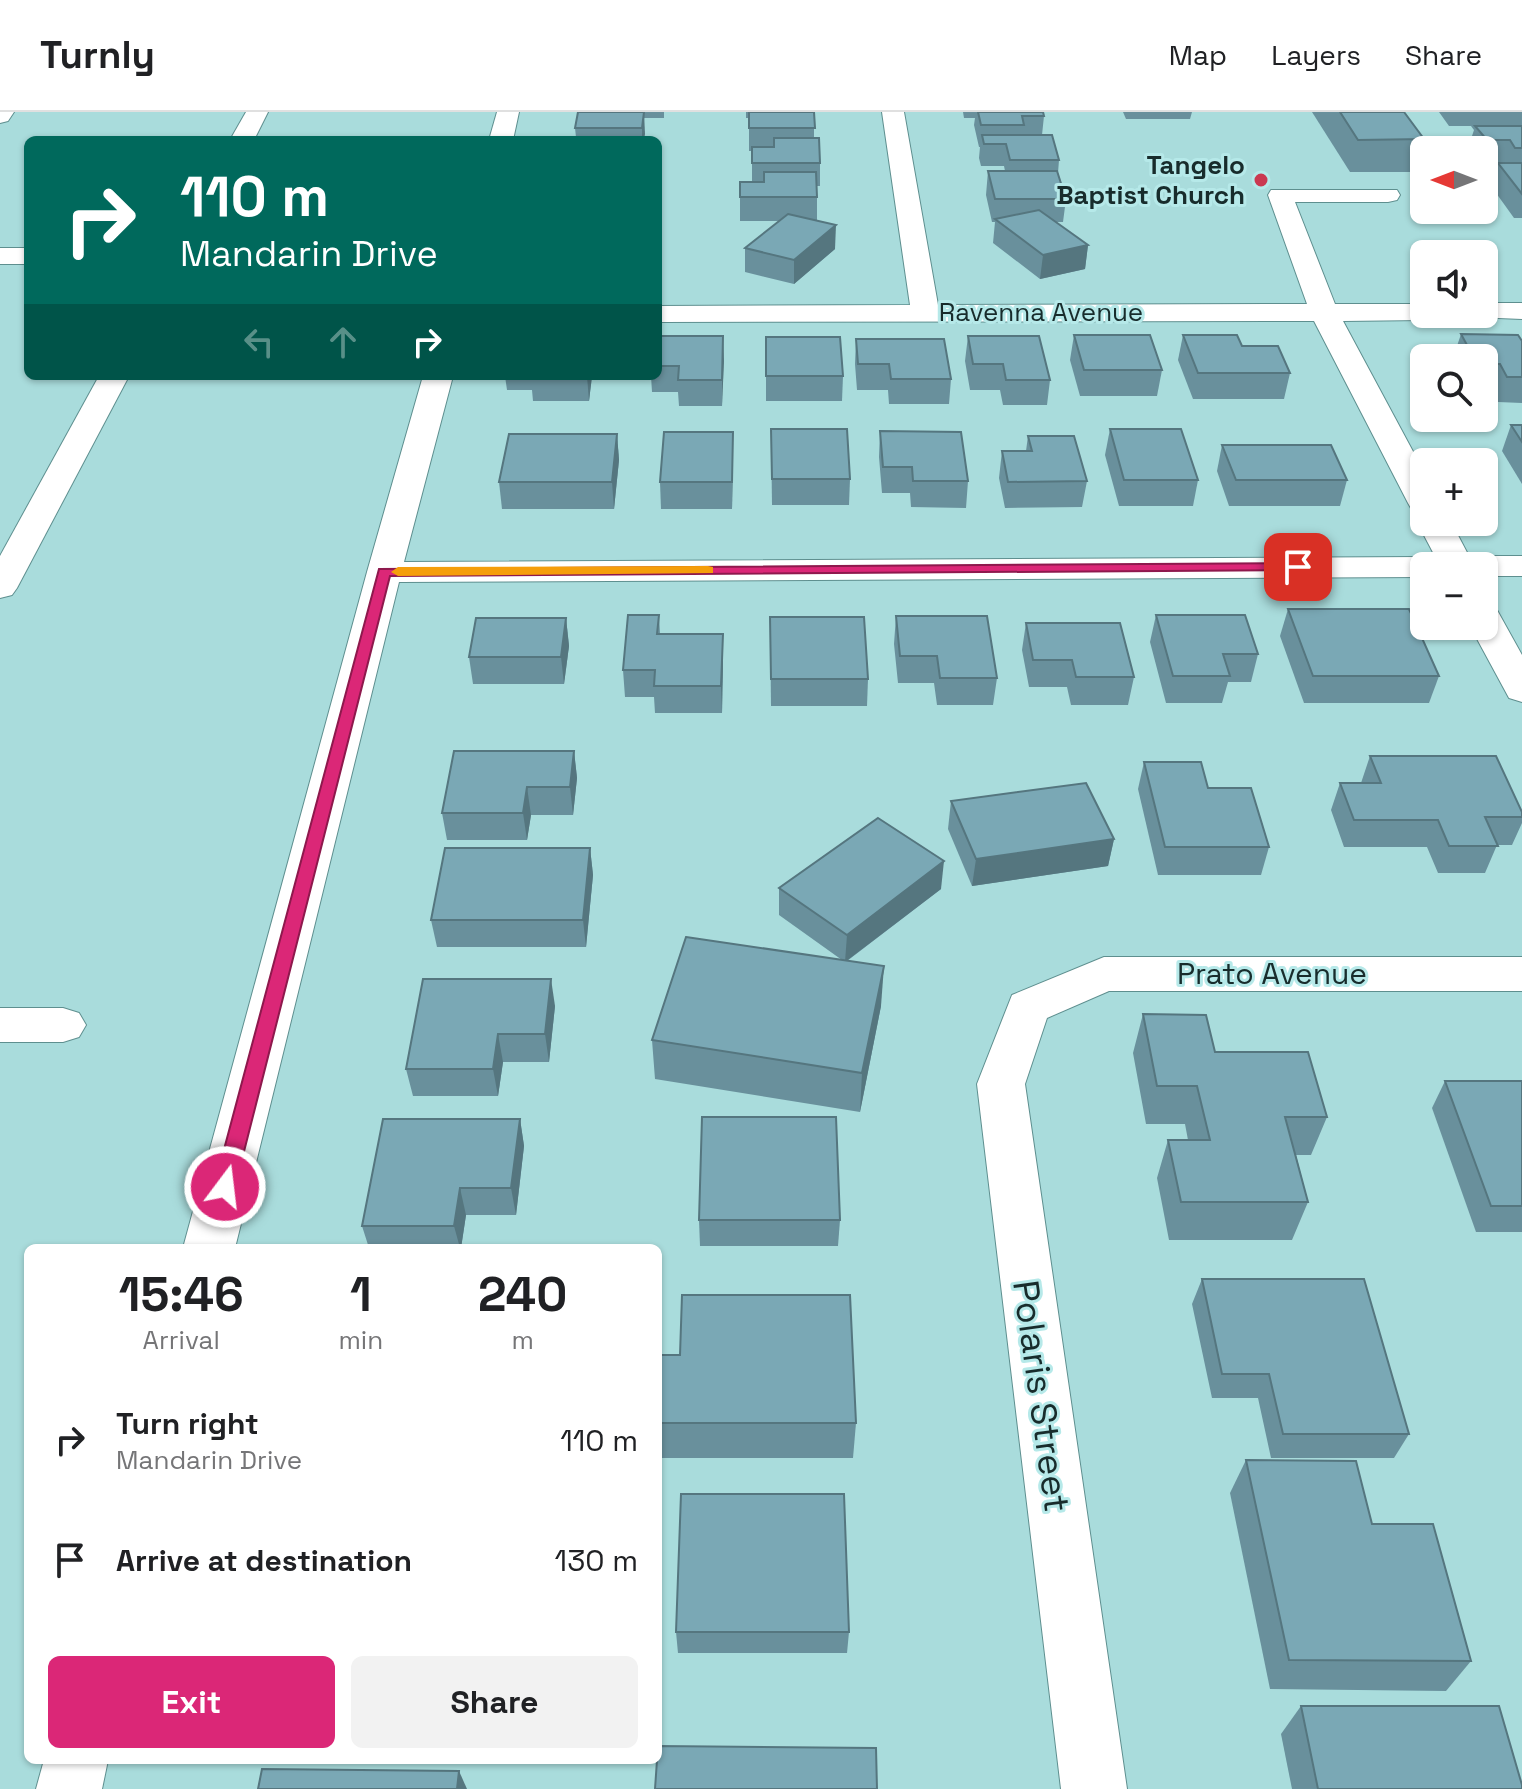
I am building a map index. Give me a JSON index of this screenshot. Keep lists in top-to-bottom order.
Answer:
{
  "streets": {
    "street": ["Ravenna Avenue", "Prato Avenue", "Polaris Street"]
  },
  "crossings": [
    ["Prato Avenue", "Polaris Street"]
  ],
  "places": ["Tangelo Baptist Church"],
  "north": "left",
  "page": {
    "header": "Turnly",
    "nav": ["Map", "Layers", "Share"],
    "map_buttons": ["+", "−"],
    "turn": ["110 m", "Mandarin Drive"],
    "eta": [
      "15:46",
      "Arrival",
      "1",
      "min",
      "240",
      "m"
    ],
    "list": [
      {
        "name": "Turn right",
        "note": "Mandarin Drive",
        "value": "110 m"
      },
      {
        "name": "Arrive at destination",
        "value": "130 m"
      }
    ],
    "buttons": ["Exit", "Share"]
  }
}
